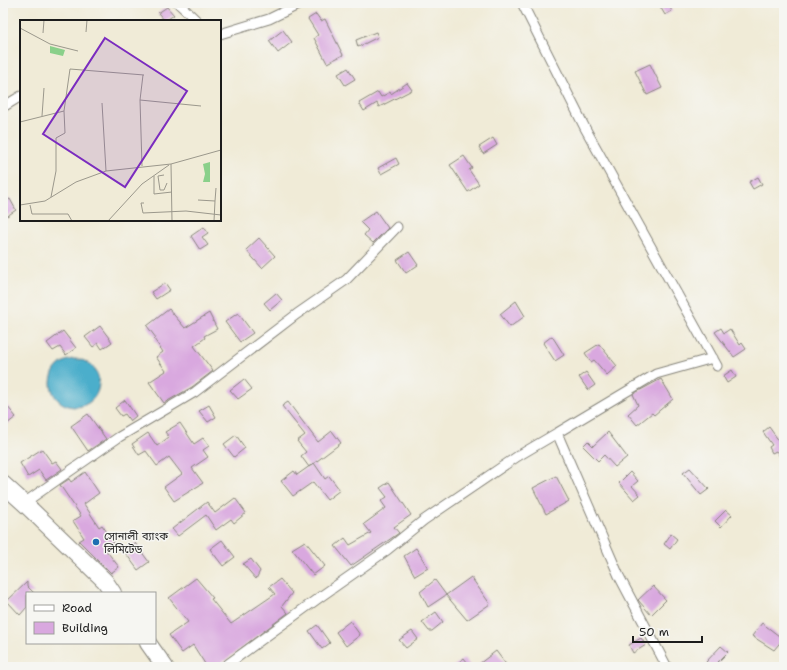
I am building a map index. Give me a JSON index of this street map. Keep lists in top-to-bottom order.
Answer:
{
  "places": ["সোনালী ব্যাংক লিমিটেড"],
  "legend": ["Road", "Building"],
  "scale_bar": "50 m"
}
